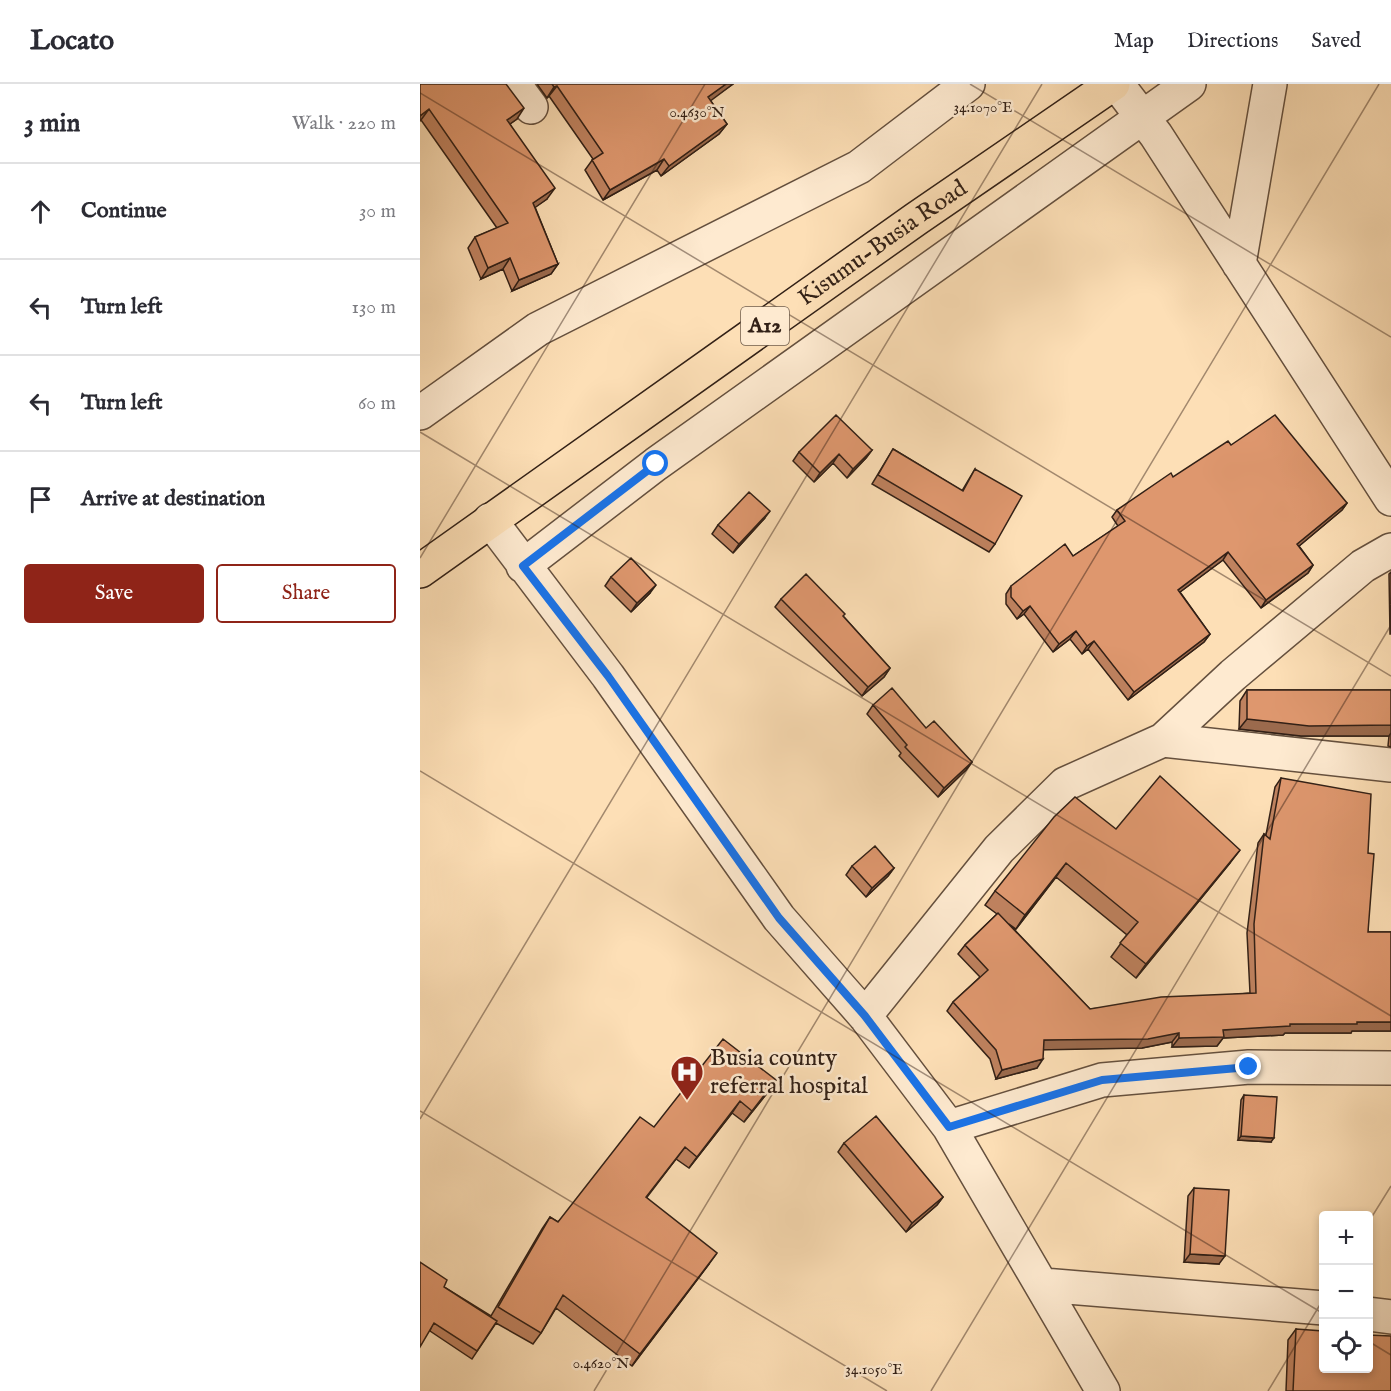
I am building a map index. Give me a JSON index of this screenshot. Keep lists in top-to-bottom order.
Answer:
{
  "streets": {
    "highway": ["Kisumu-Busia Road", "A12"]
  },
  "places": {
    "hospital": ["Busia county referral hospital"]
  },
  "page": {
    "header": "Locato",
    "nav": ["Map", "Directions", "Saved"],
    "heading": ["3 min", "Walk · 220 m"],
    "list": [
      ["Continue", "30 m"],
      ["Turn left", "130 m"],
      ["Turn left", "60 m"],
      "Arrive at destination"
    ],
    "buttons": ["Save", "Share"],
    "map_buttons": ["+", "−"]
  },
  "coordinates": [
    "34.1070°E",
    "0.4630°N",
    "0.4620°N",
    "34.1050°E"
  ]
}
